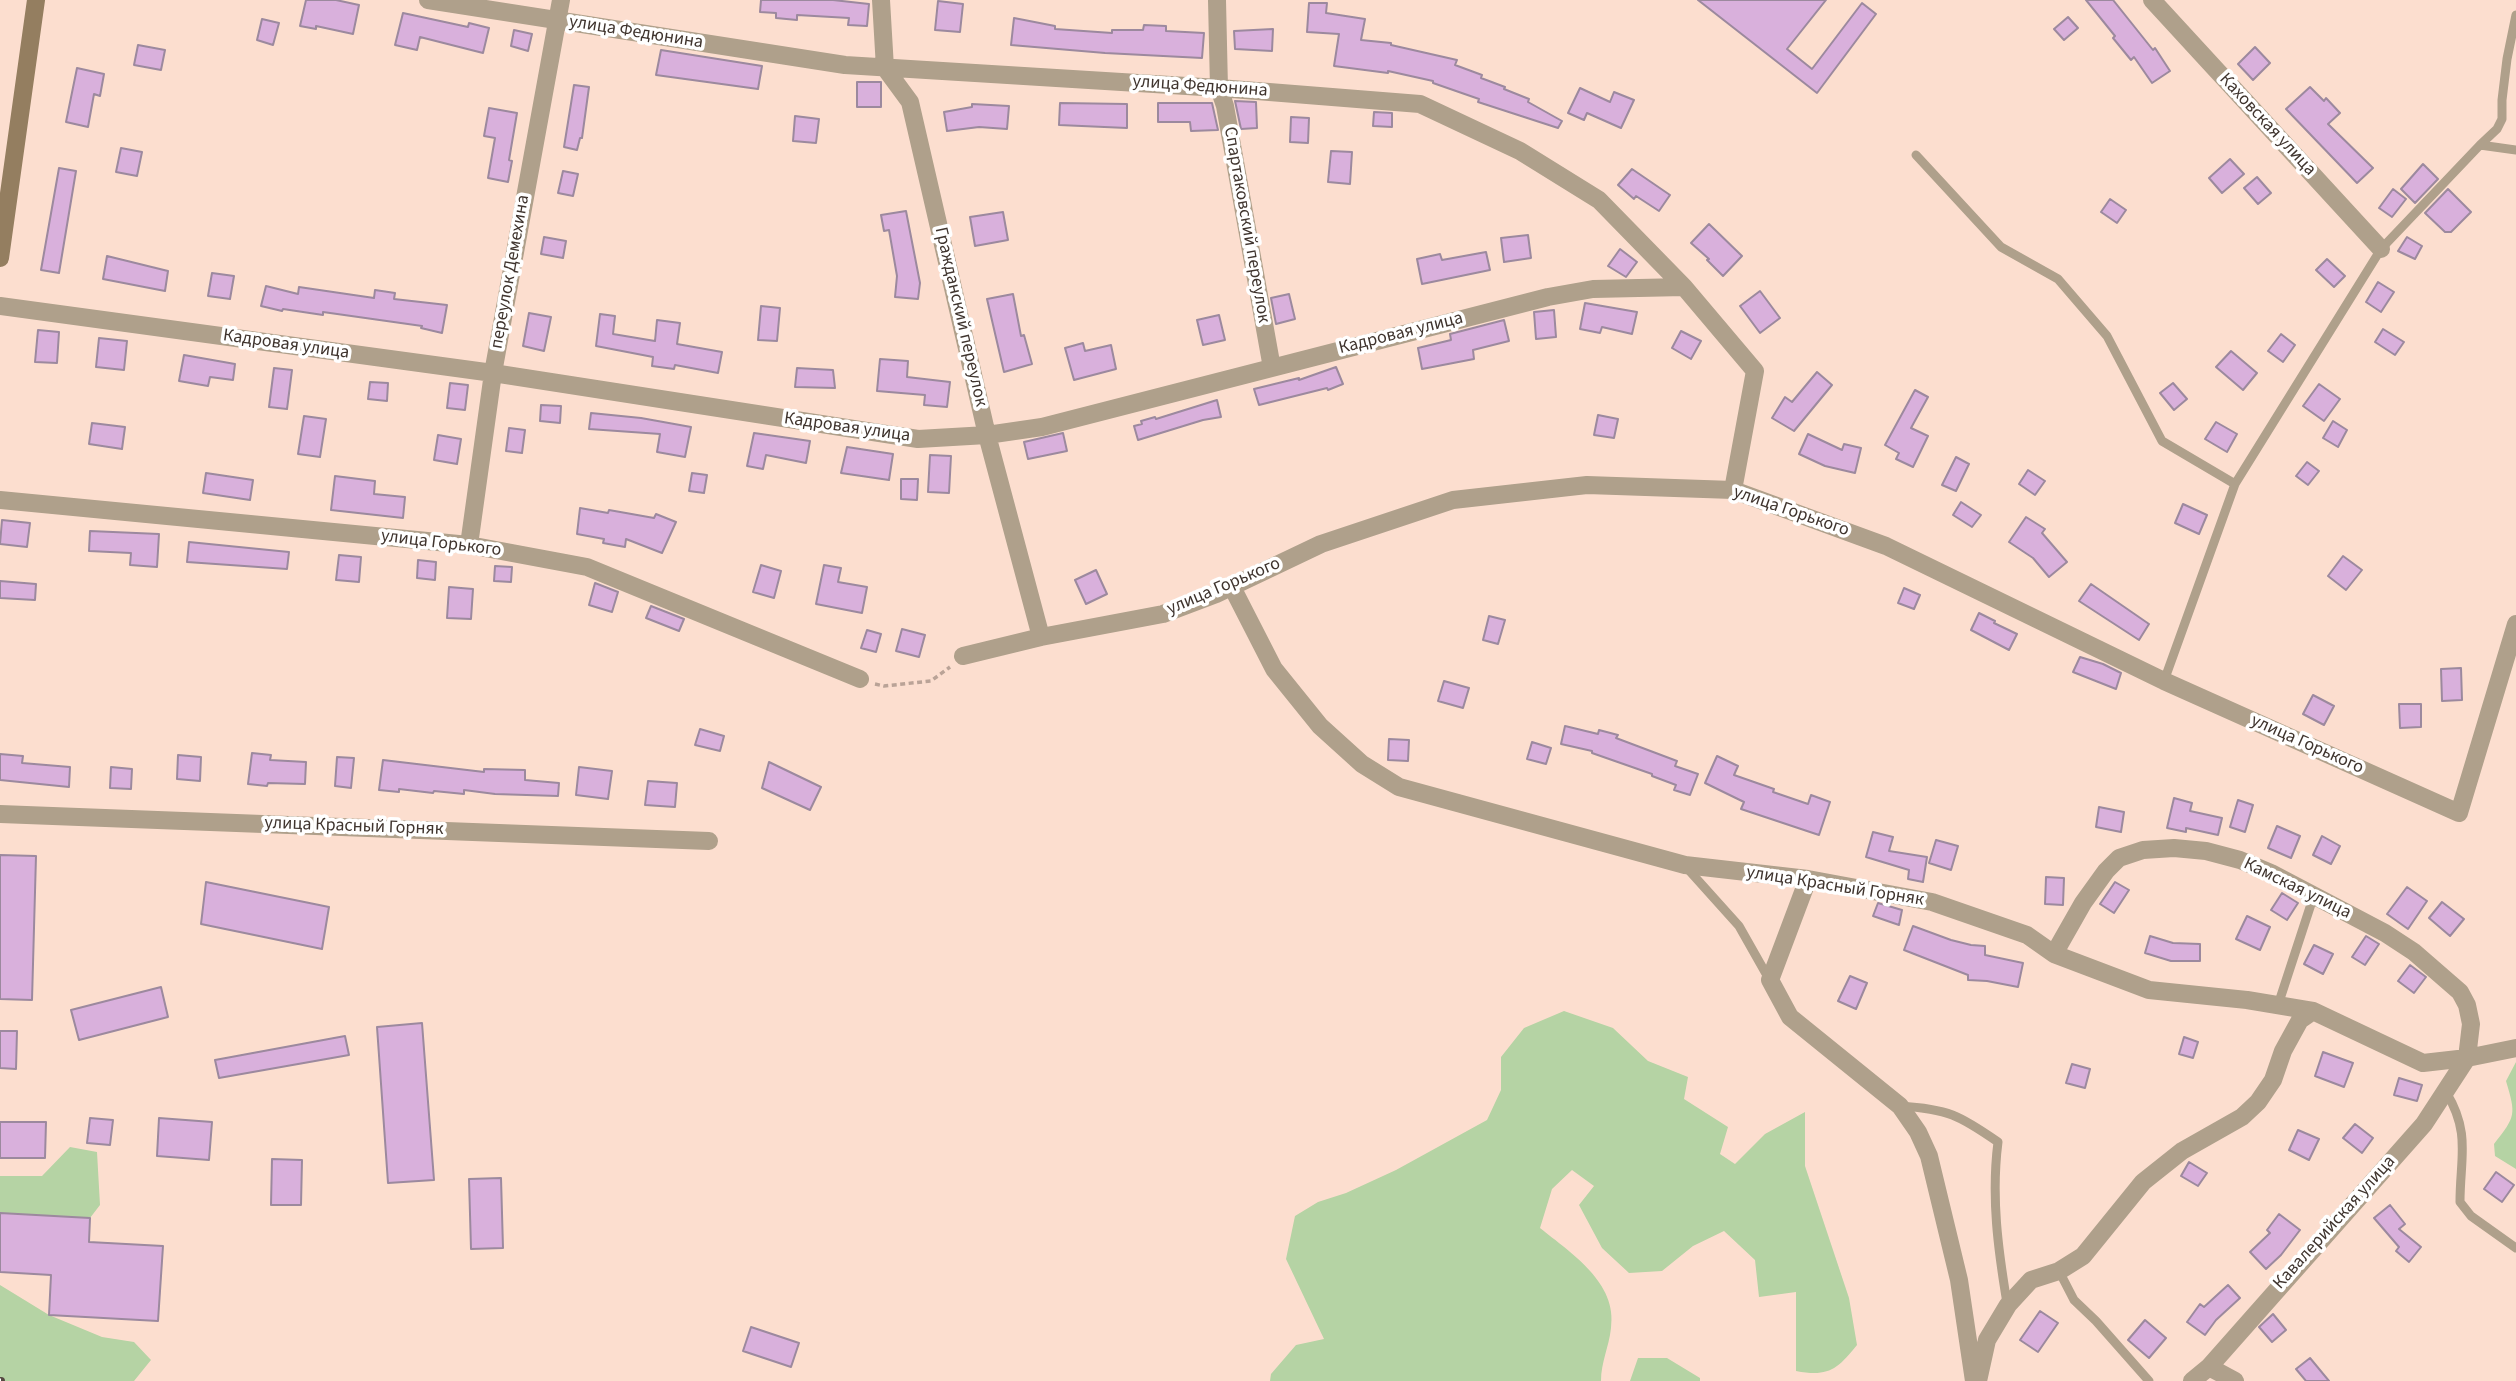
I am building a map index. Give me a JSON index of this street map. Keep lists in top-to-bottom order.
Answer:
{
  "streets": {
    "street": [
      "улица Федюнина",
      "Каховская улица",
      "Спартаковский переулок",
      "переулок Демехина",
      "Гражданский переулок",
      "Кадровая улица",
      "улица Горького",
      "улица Красный Горняк",
      "Камская улица",
      "Кавалерийская улица"
    ]
  },
  "crossings": [
    ["улица Федюнина", "Спартаковский переулок"],
    ["улица Федюнина", "переулок Демехина"],
    ["улица Федюнина", "Гражданский переулок"],
    ["улица Федюнина", "Кадровая улица"],
    ["улица Федюнина", "улица Горького"],
    ["Спартаковский переулок", "Кадровая улица"],
    ["переулок Демехина", "Кадровая улица"],
    ["переулок Демехина", "улица Горького"],
    ["Гражданский переулок", "Кадровая улица"],
    ["Гражданский переулок", "улица Горького"],
    ["улица Горького", "улица Красный Горняк"],
    ["улица Красный Горняк", "Камская улица"],
    ["улица Красный Горняк", "Кавалерийская улица"],
    ["Камская улица", "Кавалерийская улица"]
  ]
}
